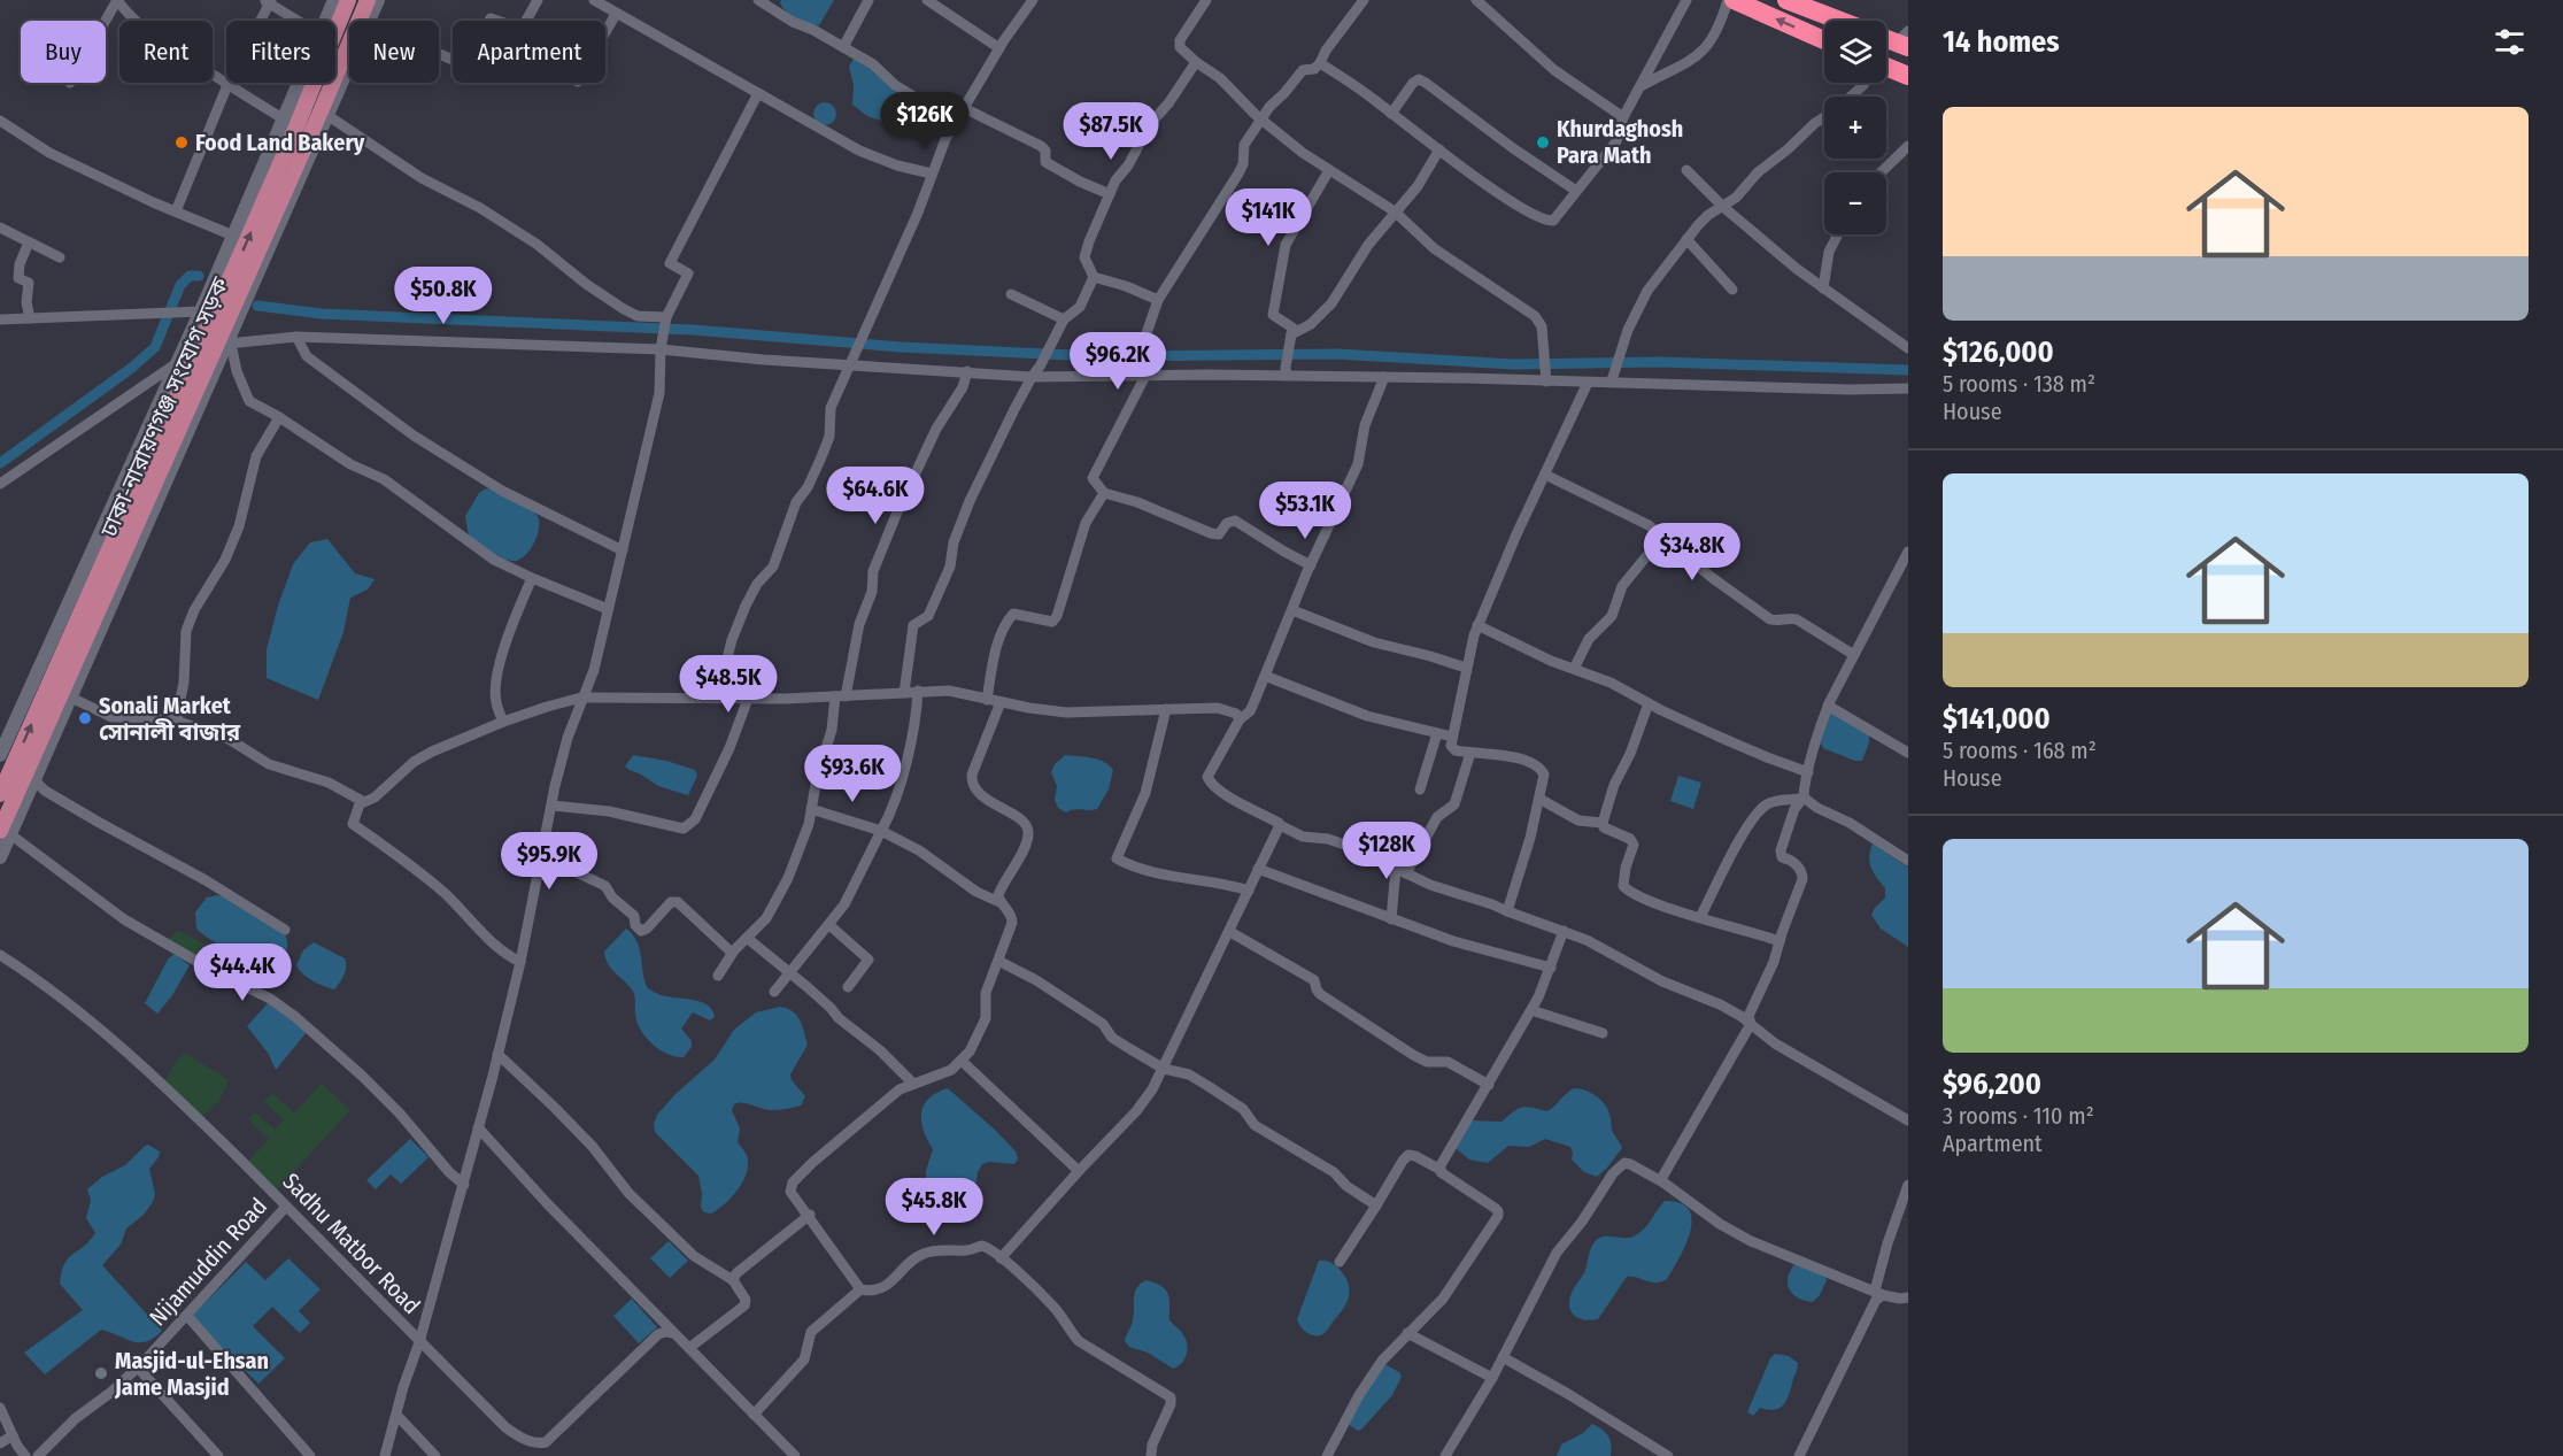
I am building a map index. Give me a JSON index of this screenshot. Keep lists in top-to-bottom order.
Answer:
{
  "streets": {
    "main road": ["ঢাকা-নারায়ণগঞ্জ সংযোগ সড়ক"],
    "street": ["Sadhu Matbor Road", "Nijamuddin Road"]
  },
  "crossings": [
    ["Sadhu Matbor Road", "Nijamuddin Road"]
  ],
  "places": [
    "Food Land Bakery",
    "Khurdaghosh Para Math",
    "Sonali Market সোনালী বাজার",
    "Masjid-ul-Ehsan Jame Masjid"
  ],
  "page": {
    "heading": "14 homes",
    "map_buttons": ["+", "−"],
    "chip": [
      "Buy",
      "Rent",
      "Filters",
      "New",
      "Apartment"
    ],
    "list": [
      {
        "name": "$126,000",
        "note": "5 rooms · 138 m² · House"
      },
      {
        "name": "$141,000",
        "note": "5 rooms · 168 m² · House"
      },
      {
        "name": "$96,200",
        "note": "3 rooms · 110 m² · Apartment"
      }
    ],
    "price": [
      "$126K",
      "$87.5K",
      "$141K",
      "$50.8K",
      "$96.2K",
      "$64.6K",
      "$53.1K",
      "$34.8K",
      "$48.5K",
      "$93.6K",
      "$128K",
      "$95.9K",
      "$44.4K",
      "$45.8K"
    ]
  }
}
